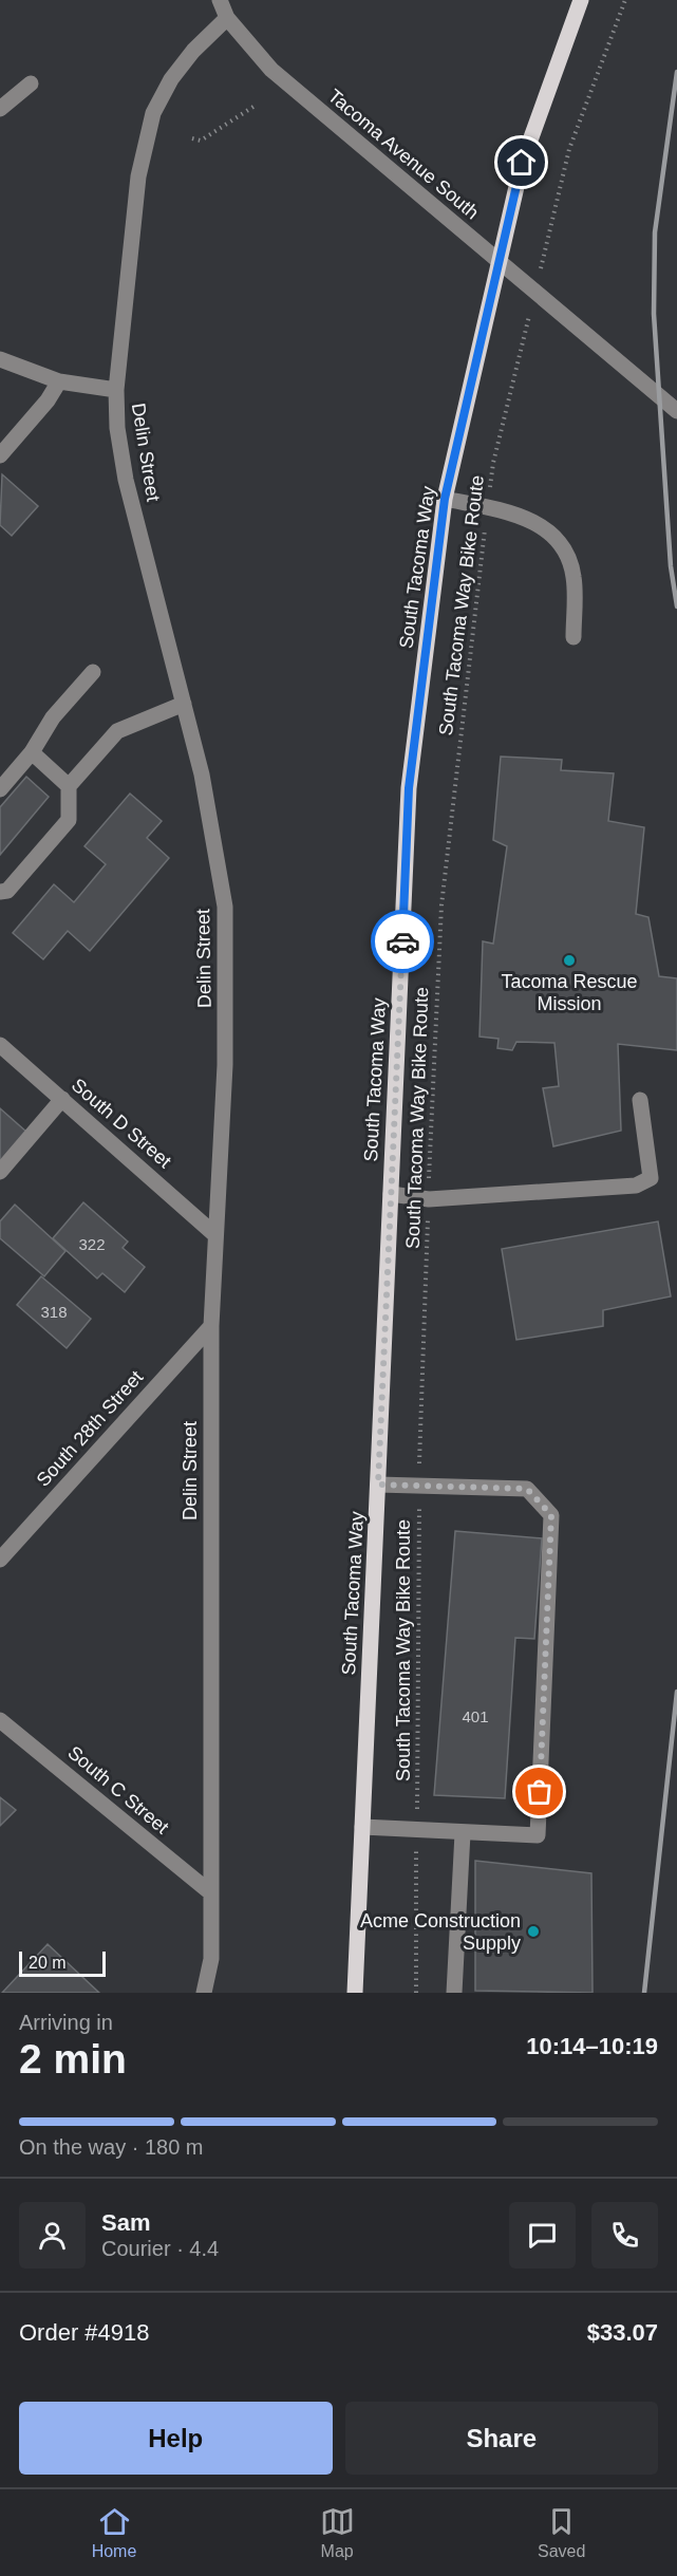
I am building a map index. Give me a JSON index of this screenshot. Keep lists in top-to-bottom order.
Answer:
{
  "streets": {
    "main road": ["South Tacoma Way"],
    "street": [
      "Tacoma Avenue South",
      "Delin Street",
      "South D Street",
      "South 28th Street",
      "South C Street"
    ],
    "path": ["South Tacoma Way Bike Route"]
  },
  "crossings": [
    ["Tacoma Avenue South", "Delin Street"],
    ["Delin Street", "South D Street"],
    ["Delin Street", "South 28th Street"],
    ["Delin Street", "South C Street"]
  ],
  "places": ["Tacoma Rescue Mission", "Acme Construction Supply"],
  "house_numbers": ["322", "318", "401"],
  "scale_bar": "20 m",
  "page": {
    "scale": "20 m",
    "heading": ["2 min", "Arriving in", "10:14–10:19"],
    "panel": [
      "Sam",
      "Courier · 4.4",
      "Order #4918",
      "$33.07"
    ],
    "bar": "On the way · 180 m",
    "buttons": ["Help", "Share"],
    "tabs": ["Home", "Map", "Saved"]
  }
}
